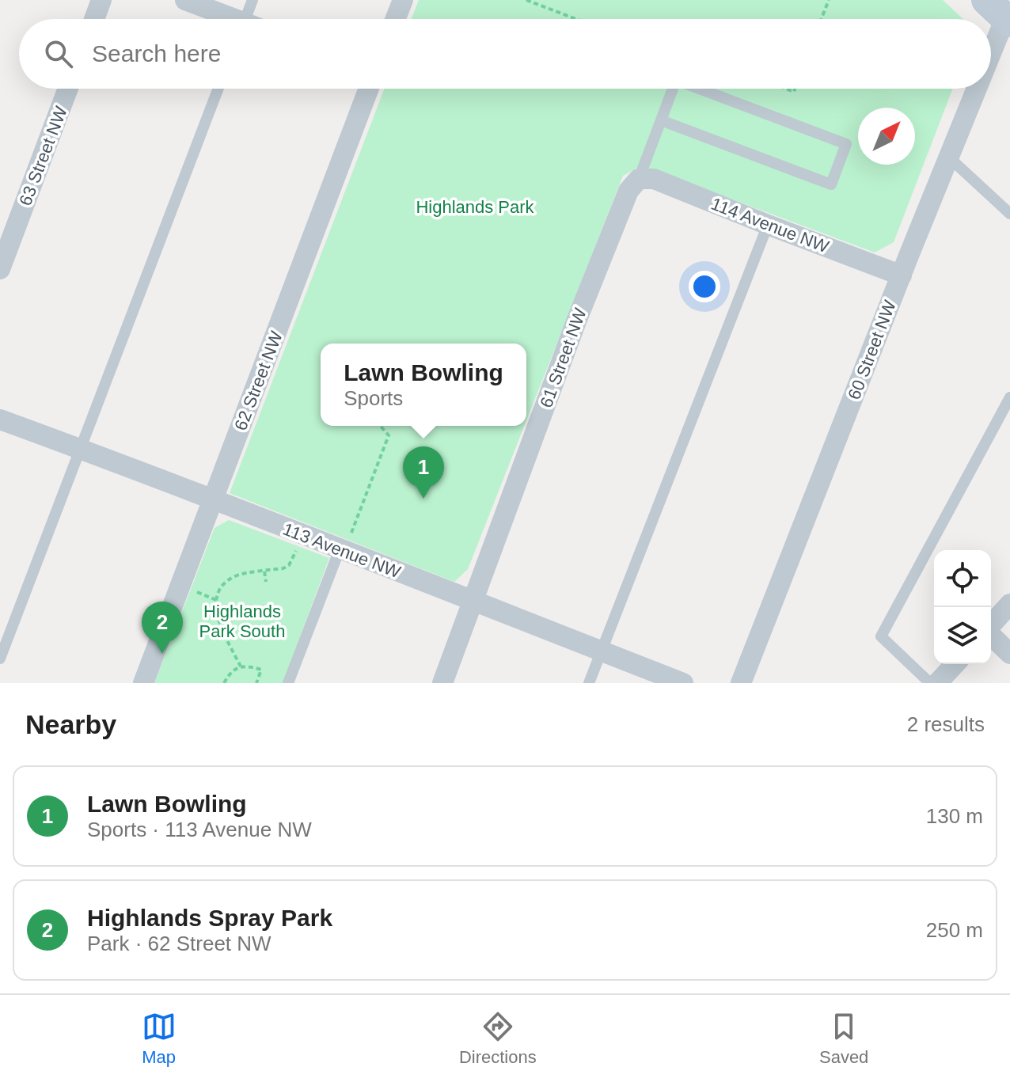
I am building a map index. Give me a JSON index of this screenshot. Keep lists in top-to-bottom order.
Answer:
{
  "streets": {
    "street": [
      "63 Street NW",
      "114 Avenue NW",
      "60 Street NW",
      "61 Street NW",
      "62 Street NW",
      "113 Avenue NW"
    ]
  },
  "crossings": [
    ["114 Avenue NW", "60 Street NW"],
    ["114 Avenue NW", "61 Street NW"],
    ["61 Street NW", "113 Avenue NW"],
    ["62 Street NW", "113 Avenue NW"]
  ],
  "parks": ["Highlands Park", "Highlands Park South"],
  "north": "top right",
  "page": {
    "search": "Search here",
    "popup": ["Lawn Bowling", "Sports"],
    "pins": ["1", "2"],
    "heading": ["Nearby", "2 results"],
    "list": [
      {
        "mark": "1",
        "name": "Lawn Bowling",
        "note": "Sports · 113 Avenue NW",
        "value": "130 m"
      },
      {
        "mark": "2",
        "name": "Highlands Spray Park",
        "note": "Park · 62 Street NW",
        "value": "250 m"
      }
    ],
    "nav": ["Map", "Directions", "Saved"]
  }
}
